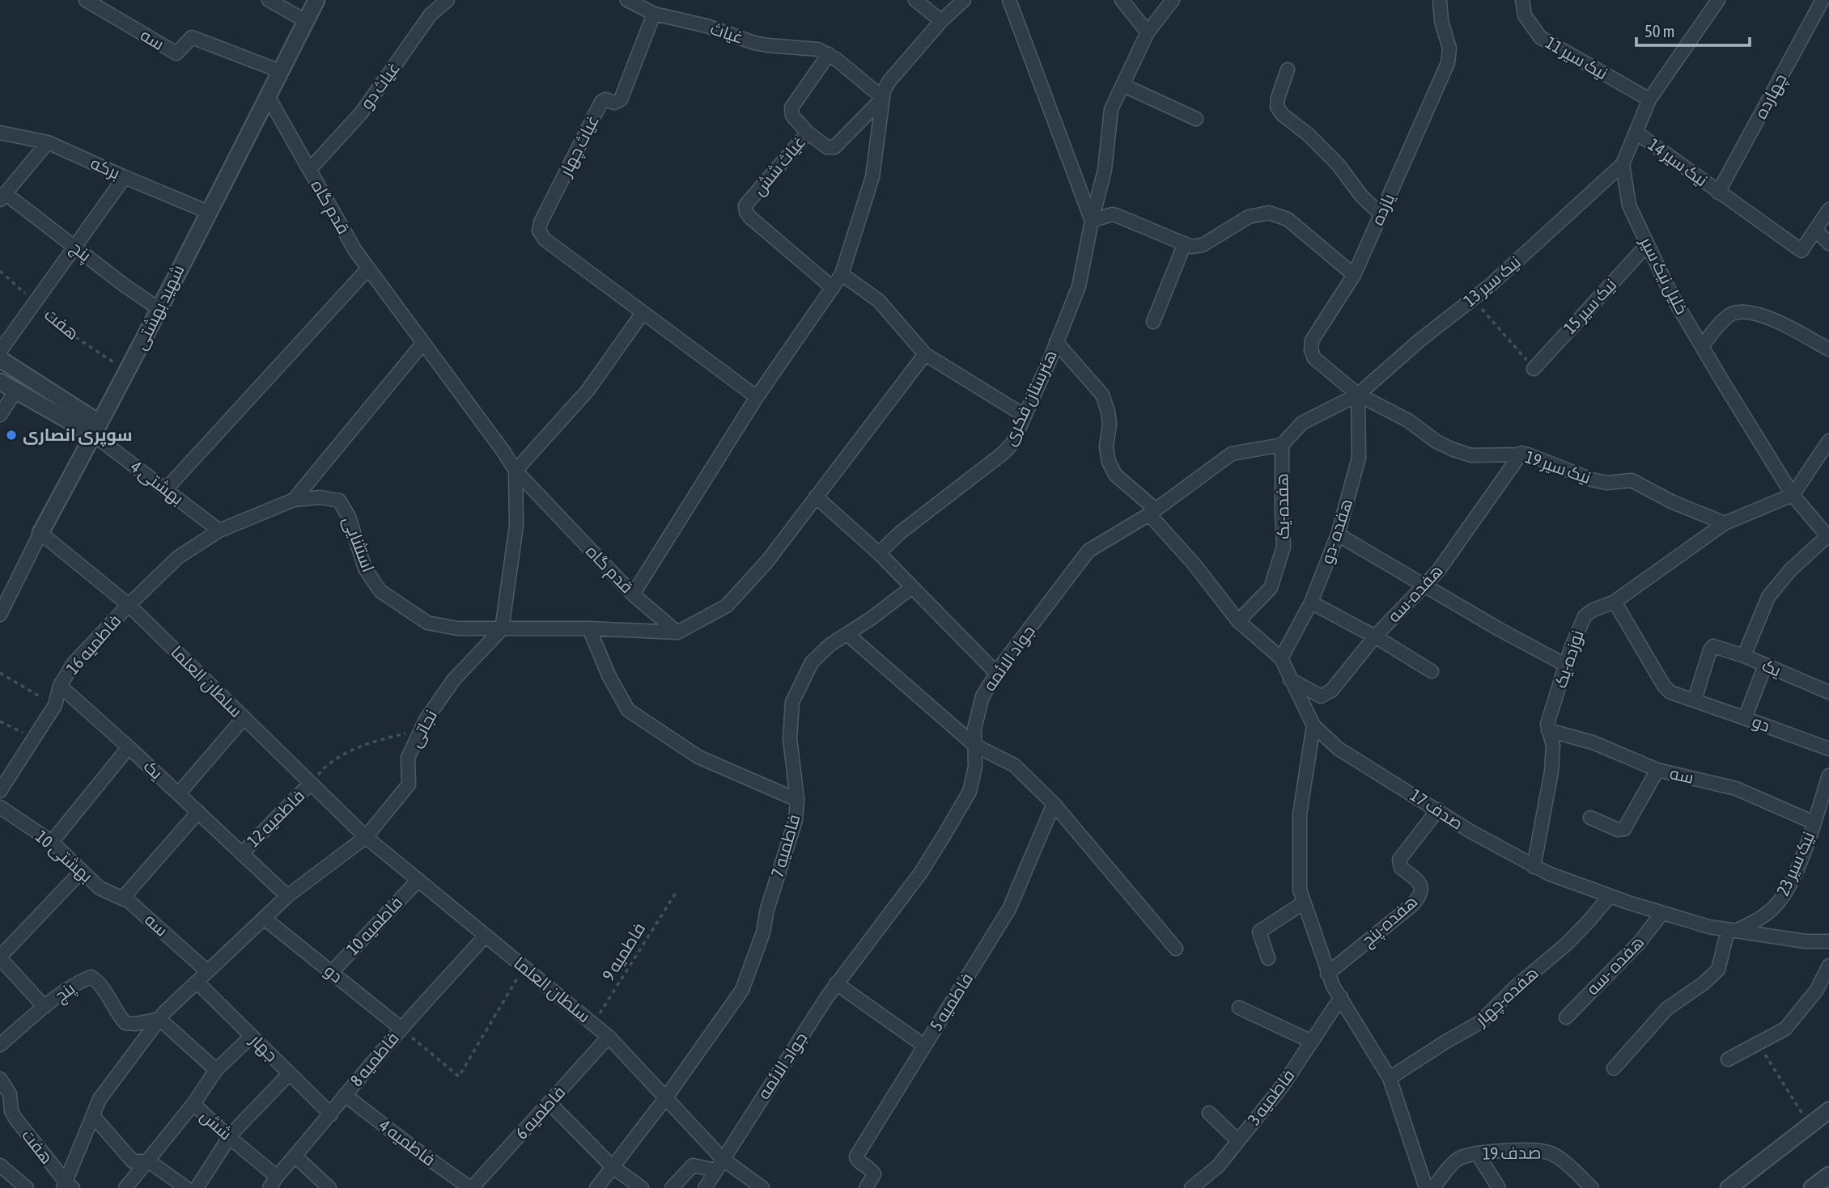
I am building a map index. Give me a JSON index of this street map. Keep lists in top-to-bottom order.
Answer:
{
  "streets": {
    "street": [
      "غیاث",
      "سه",
      "نیک سیر 11",
      "غیاث دو",
      "چهارده",
      "غیاث چهار",
      "نیک سیر 14",
      "غیاث شش",
      "برکه",
      "قدم گاه",
      "یازده",
      "پنج",
      "خلیل نیک سیر",
      "نیک سیر 13",
      "نیک سیر 15",
      "شهید بهشتی",
      "هفت",
      "هنرستان فکری",
      "نیک سیر 19",
      "بهشتی 4",
      "هفده-یک",
      "هفده -دو",
      "استثنایی",
      "هفده-سه",
      "فاطمیه 16",
      "جواد الائمه",
      "نوزده-یک",
      "یک",
      "سلطان العلما",
      "دو",
      "نجاتی",
      "صدف 17",
      "فاطمیه 12",
      "فاطمیه 7",
      "بهشتی 10",
      "نیک سیر 23",
      "هفده-پنج",
      "فاطمیه 10",
      "هفده -سه",
      "هفده-چهار",
      "فاطمیه 5",
      "جهار",
      "فاطمیه 8",
      "فاطمیه 3",
      "فاطمیه 6",
      "شش",
      "فاطمیه 4",
      "صدف 19"
    ],
    "path": ["فاطمیه 9"]
  },
  "crossings": [
    ["غیاث", "غیاث چهار"],
    ["غیاث", "غیاث شش"],
    ["سه", "شهید بهشتی"],
    ["سه", "نوزده-یک"],
    ["سه", "بهشتی 10"],
    ["سه", "نیک سیر 23"],
    ["غیاث دو", "قدم گاه"],
    ["چهارده", "نیک سیر 14"],
    ["برکه", "شهید بهشتی"],
    ["قدم گاه", "شهید بهشتی"],
    ["قدم گاه", "استثنایی"],
    ["یازده", "نیک سیر 13"],
    ["یازده", "نیک سیر 19"],
    ["یازده", "هفده -دو"],
    ["پنج", "شهید بهشتی"],
    ["خلیل نیک سیر", "نیک سیر 13"],
    ["خلیل نیک سیر", "نیک سیر 15"],
    ["نیک سیر 13", "نیک سیر 19"],
    ["نیک سیر 13", "هفده -دو"],
    ["شهید بهشتی", "هفت"],
    ["شهید بهشتی", "بهشتی 4"],
    ["شهید بهشتی", "سلطان العلما"],
    ["هنرستان فکری", "صدف 17"],
    ["نیک سیر 19", "هفده -دو"],
    ["نیک سیر 19", "هفده-سه"],
    ["نیک سیر 19", "نوزده-یک"],
    ["بهشتی 4", "استثنایی"],
    ["هفده-یک", "جواد الائمه"],
    ["هفده-یک", "صدف 17"],
    ["هفده -دو", "صدف 17"],
    ["استثنایی", "فاطمیه 16"],
    ["استثنایی", "سلطان العلما"],
    ["استثنایی", "نجاتی"],
    ["هفده-سه", "صدف 17"],
    ["فاطمیه 16", "یک"],
    ["فاطمیه 16", "سلطان العلما"],
    ["جواد الائمه", "سلطان العلما"],
    ["جواد الائمه", "صدف 17"],
    ["نوزده-یک", "صدف 17"],
    ["یک", "دو"],
    ["یک", "فاطمیه 12"],
    ["سلطان العلما", "نجاتی"],
    ["سلطان العلما", "فاطمیه 12"],
    ["سلطان العلما", "فاطمیه 7"],
    ["سلطان العلما", "فاطمیه 10"],
    ["سلطان العلما", "فاطمیه 9"],
    ["سلطان العلما", "فاطمیه 8"],
    ["سلطان العلما", "فاطمیه 6"],
    ["دو", "فاطمیه 10"],
    ["دو", "فاطمیه 8"],
    ["صدف 17", "نیک سیر 23"],
    ["صدف 17", "هفده-پنج"],
    ["صدف 17", "هفده -سه"],
    ["صدف 17", "هفده-چهار"],
    ["جهار", "فاطمیه 8"],
    ["جهار", "شش"],
    ["فاطمیه 8", "شش"],
    ["فاطمیه 8", "فاطمیه 4"],
    ["فاطمیه 6", "فاطمیه 4"]
  ],
  "places": ["سوپری انصاری"],
  "scale_bar": "50 m"
}
